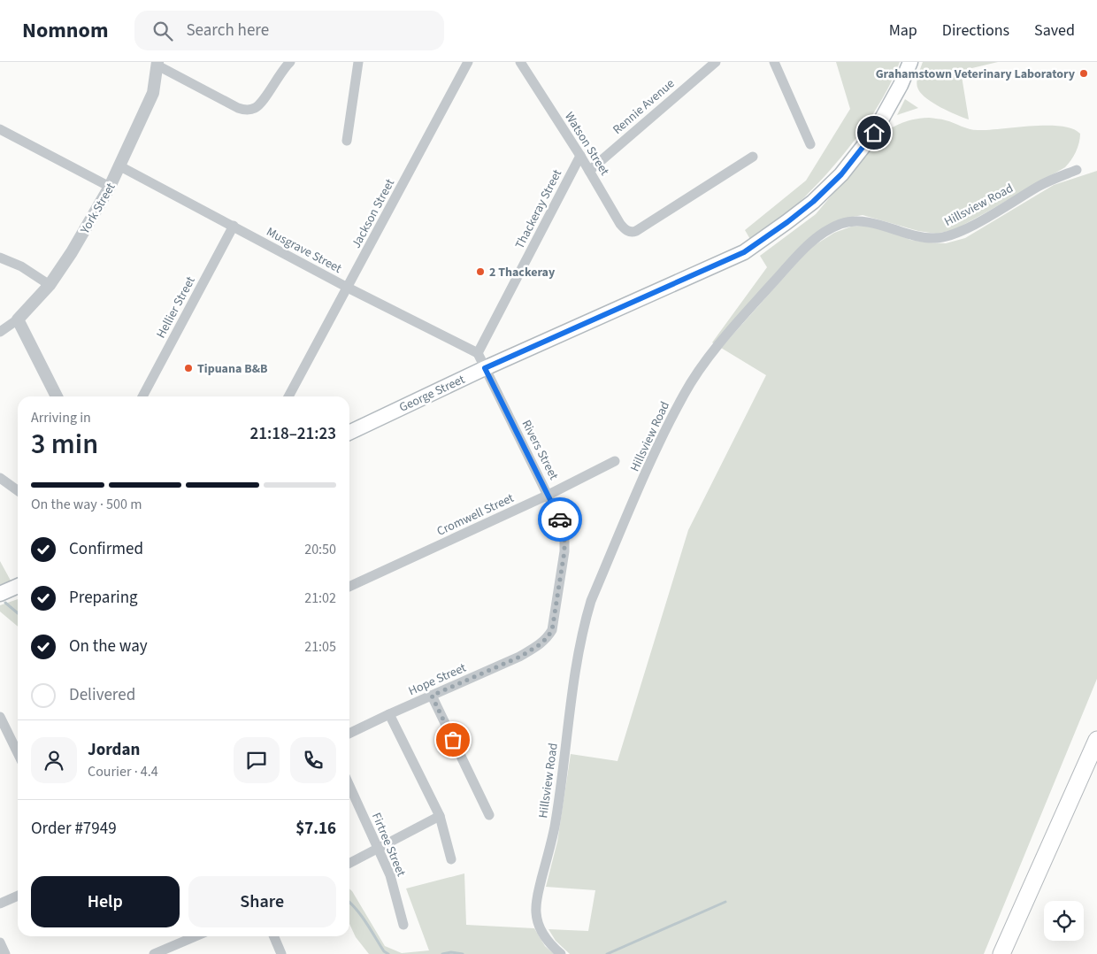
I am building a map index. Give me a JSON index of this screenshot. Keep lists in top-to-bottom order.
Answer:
{
  "streets": {
    "main road": ["George Street"],
    "street": [
      "Rennie Avenue",
      "Watson Street",
      "Hillsview Road",
      "York Street",
      "Thackeray Street",
      "Jackson Street",
      "Musgrave Street",
      "Hellier Street",
      "Rivers Street",
      "Cromwell Street",
      "Hope Street",
      "Firtree Street"
    ]
  },
  "crossings": [
    ["Rennie Avenue", "Watson Street"],
    ["Watson Street", "Thackeray Street"],
    ["York Street", "Musgrave Street"],
    ["Thackeray Street", "Musgrave Street"],
    ["Jackson Street", "Musgrave Street"],
    ["Musgrave Street", "Hellier Street"],
    ["George Street", "Rivers Street"],
    ["Rivers Street", "Cromwell Street"],
    ["Rivers Street", "Hope Street"]
  ],
  "places": ["Grahamstown Veterinary Laboratory", "2 Thackeray", "Tipuana B&B"],
  "page": {
    "header": "Nomnom",
    "search": "Search here",
    "nav": ["Map", "Directions", "Saved"],
    "heading": ["3 min", "Arriving in", "21:18–21:23"],
    "panel": [
      "Jordan",
      "Courier · 4.4",
      "Order #7949",
      "$7.16"
    ],
    "bar": "On the way · 500 m",
    "list": [
      ["Confirmed", "20:50"],
      ["Preparing", "21:02"],
      ["On the way", "21:05"],
      "Delivered"
    ],
    "buttons": ["Help", "Share"]
  }
}
